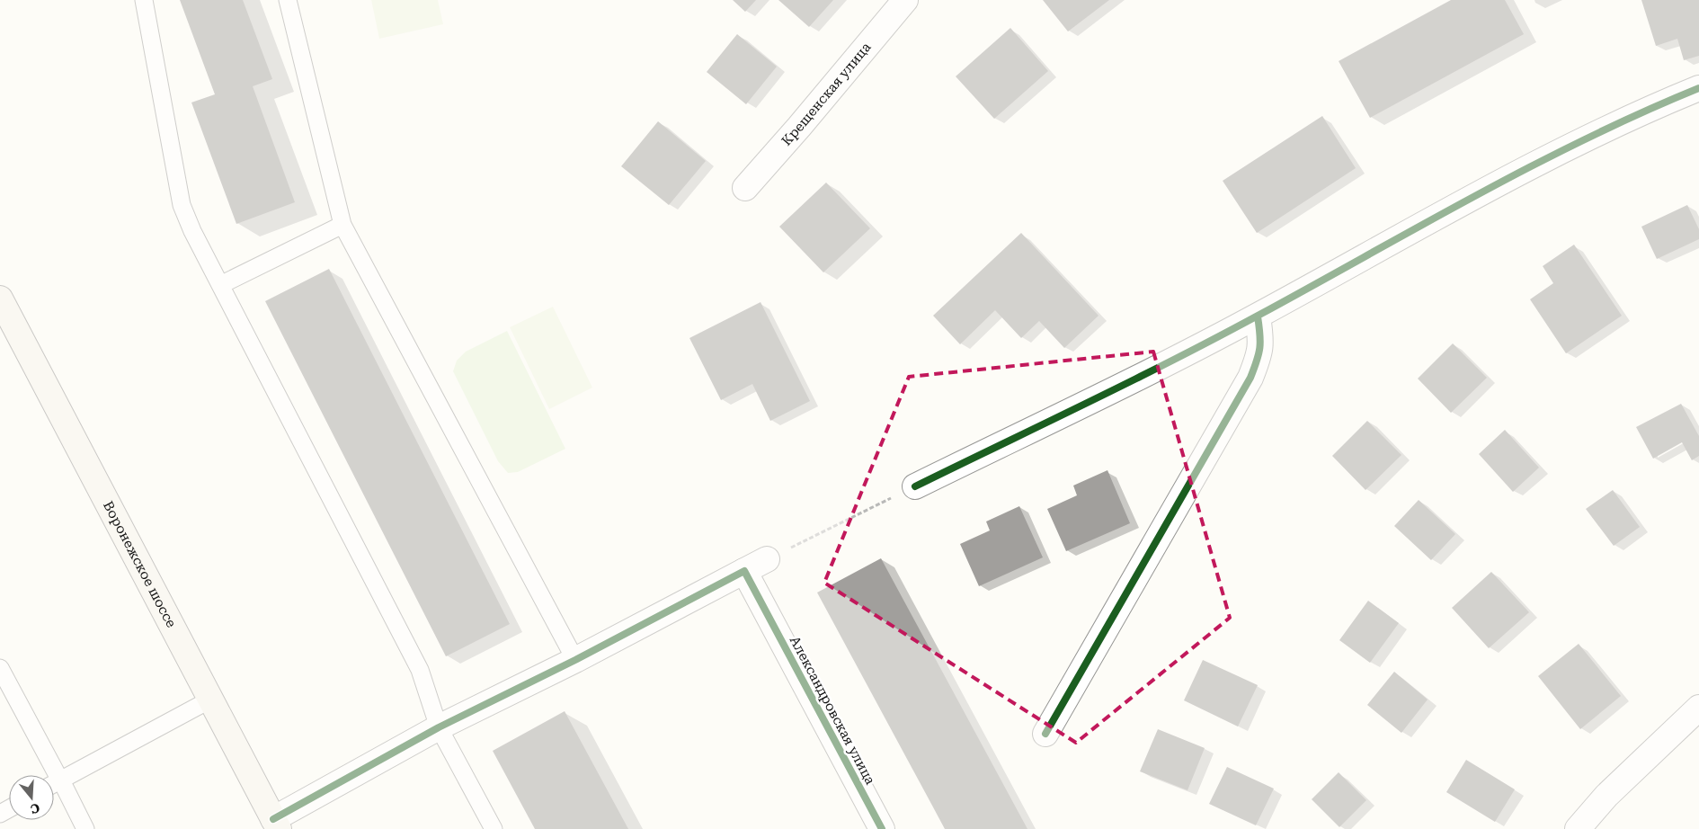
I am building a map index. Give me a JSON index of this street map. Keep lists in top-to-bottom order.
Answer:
{
  "streets": {
    "main road": ["Воронежское шоссе"],
    "street": ["Крещенская улица", "Александровская улица"]
  },
  "north": "bottom"
}
